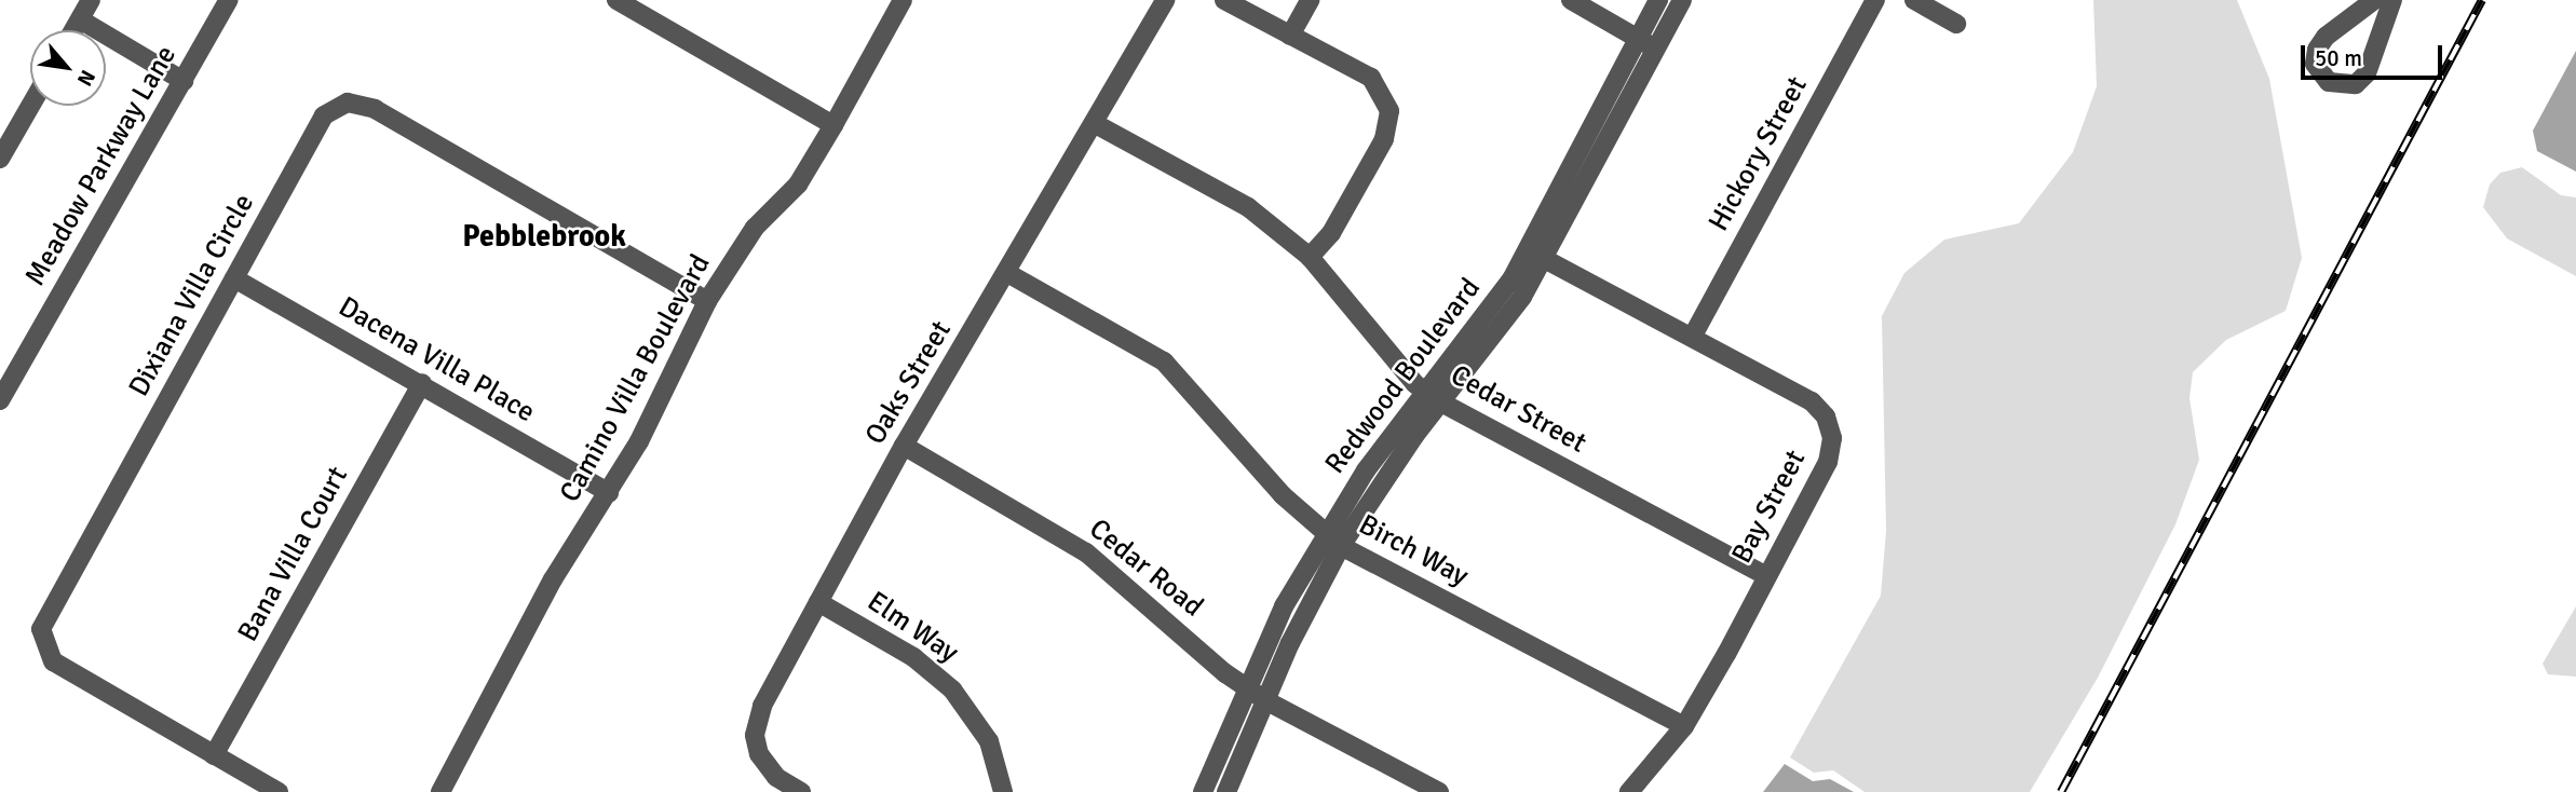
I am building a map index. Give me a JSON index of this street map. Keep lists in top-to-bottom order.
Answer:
{
  "streets": {
    "street": [
      "Hickory Street",
      "Meadow Parkway Lane",
      "Dixiana Villa Circle",
      "Dacena Villa Place",
      "Redwood Boulevard",
      "Camino Villa Boulevard",
      "Oaks Street",
      "Cedar Street",
      "Bay Street",
      "Birch Way",
      "Bana Villa Court",
      "Cedar Road",
      "Elm Way"
    ]
  },
  "crossings": [
    ["Hickory Street", "Bay Street"],
    ["Dixiana Villa Circle", "Dacena Villa Place"],
    ["Dixiana Villa Circle", "Camino Villa Boulevard"],
    ["Dixiana Villa Circle", "Bana Villa Court"],
    ["Dacena Villa Place", "Camino Villa Boulevard"],
    ["Dacena Villa Place", "Bana Villa Court"],
    ["Redwood Boulevard", "Cedar Street"],
    ["Redwood Boulevard", "Bay Street"],
    ["Redwood Boulevard", "Birch Way"],
    ["Redwood Boulevard", "Cedar Road"],
    ["Oaks Street", "Cedar Street"],
    ["Oaks Street", "Birch Way"],
    ["Oaks Street", "Cedar Road"],
    ["Oaks Street", "Elm Way"],
    ["Cedar Street", "Bay Street"],
    ["Bay Street", "Birch Way"]
  ],
  "districts": ["Pebblebrook"],
  "scale_bar": "50 m",
  "north": "bottom right"
}
